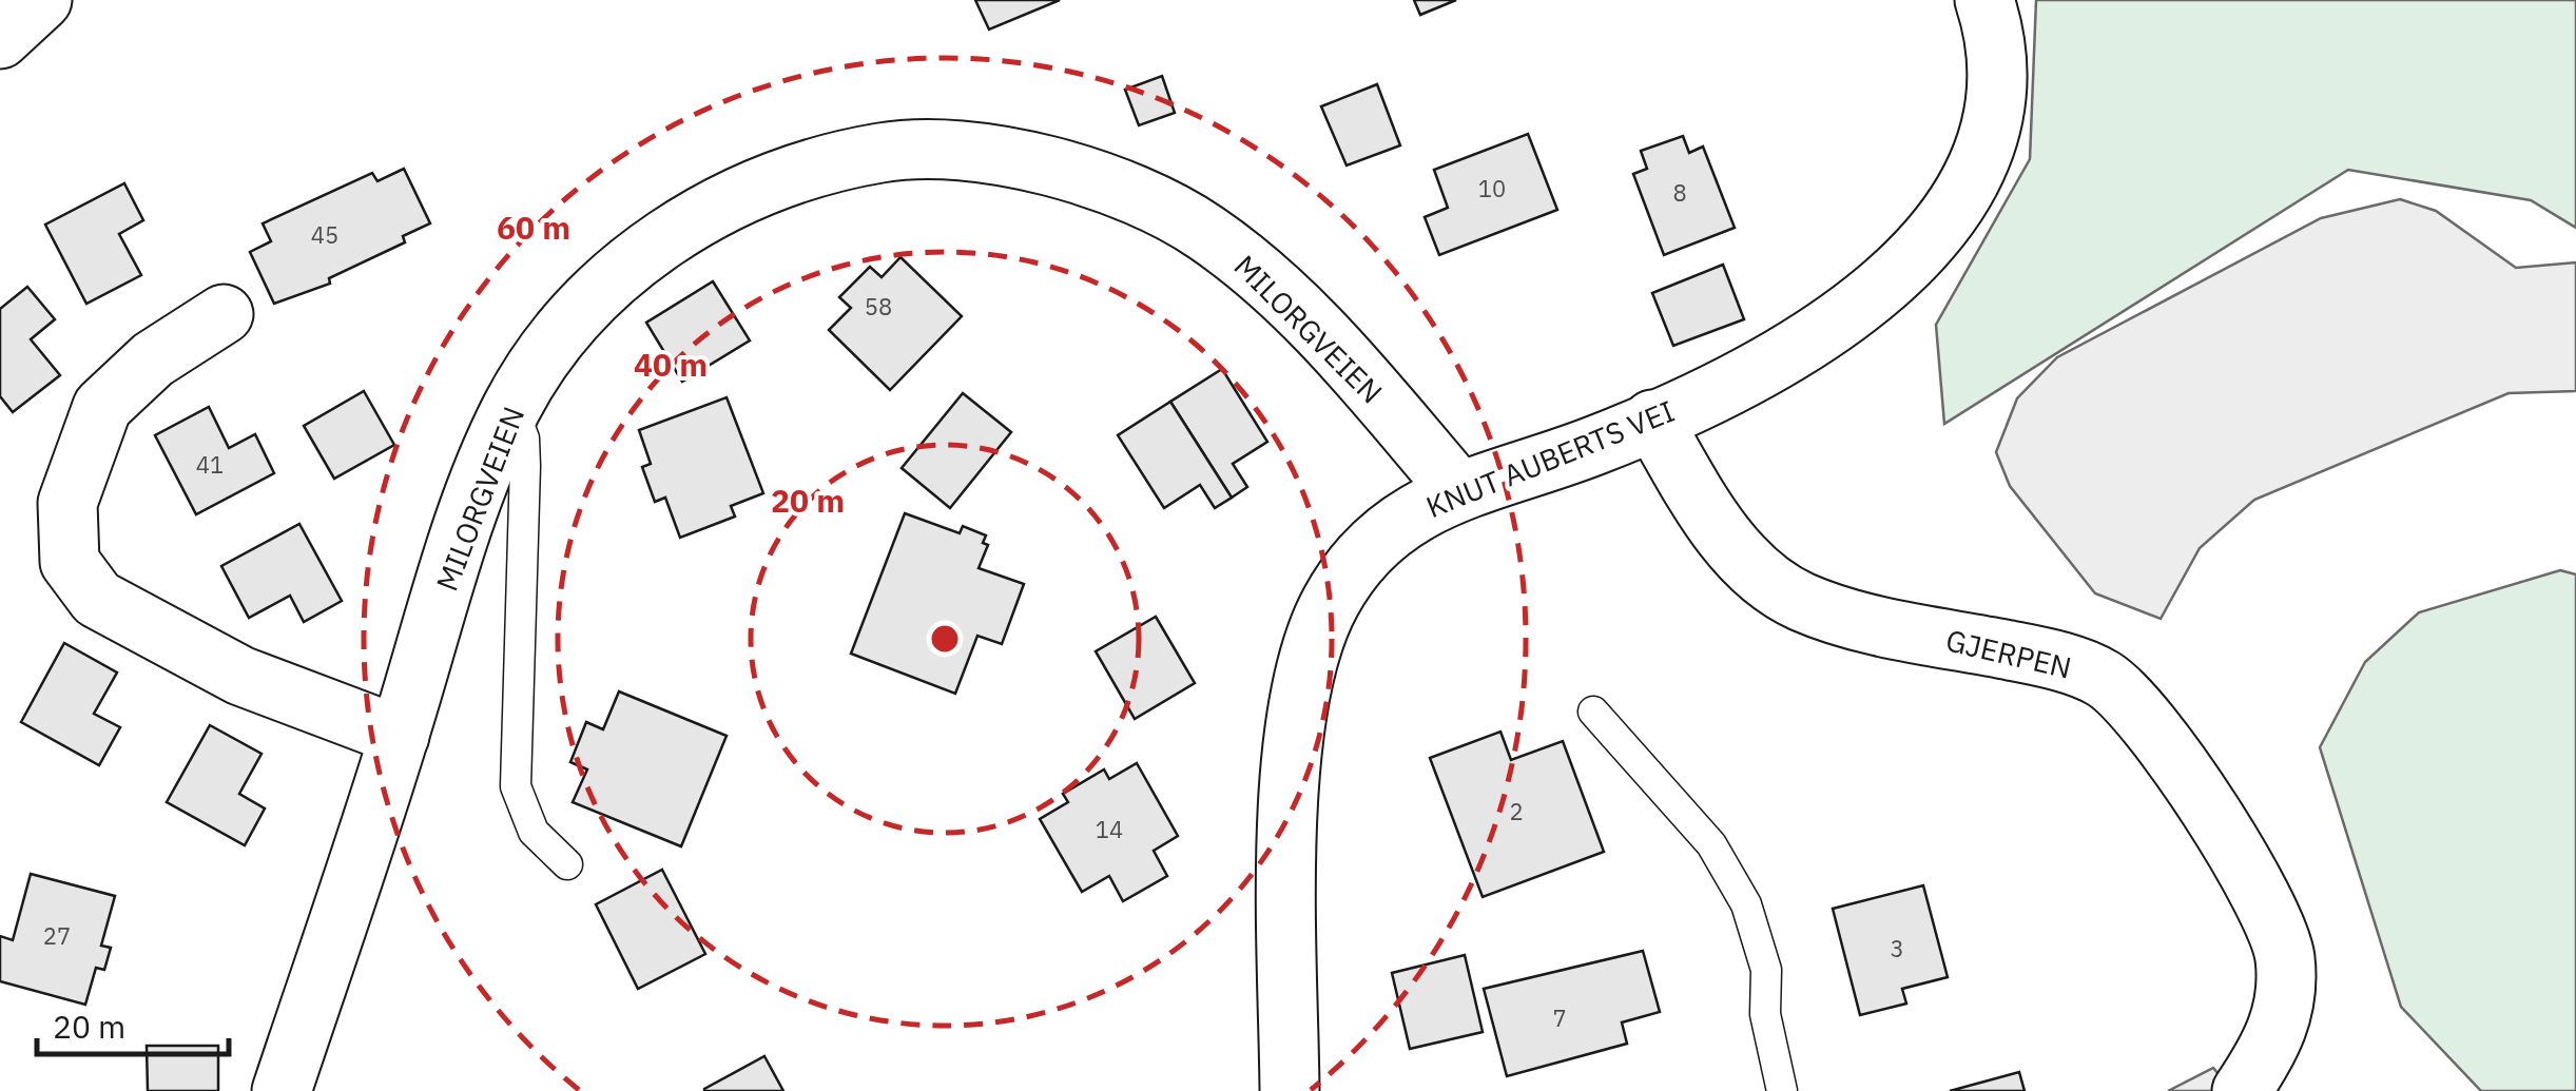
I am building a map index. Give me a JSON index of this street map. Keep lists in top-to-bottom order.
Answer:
{
  "streets": {
    "street": ["MILORGVEIEN", "KNUT AUBERTS VEI", "GJERPEN"]
  },
  "crossings": [
    ["MILORGVEIEN", "KNUT AUBERTS VEI"],
    ["KNUT AUBERTS VEI", "GJERPEN"]
  ],
  "house_numbers": [
    "10",
    "8",
    "45",
    "58",
    "41",
    "2",
    "14",
    "27",
    "3",
    "7"
  ],
  "scale_bar": "20 m",
  "rings": ["60 m", "40 m", "20 m"]
}
